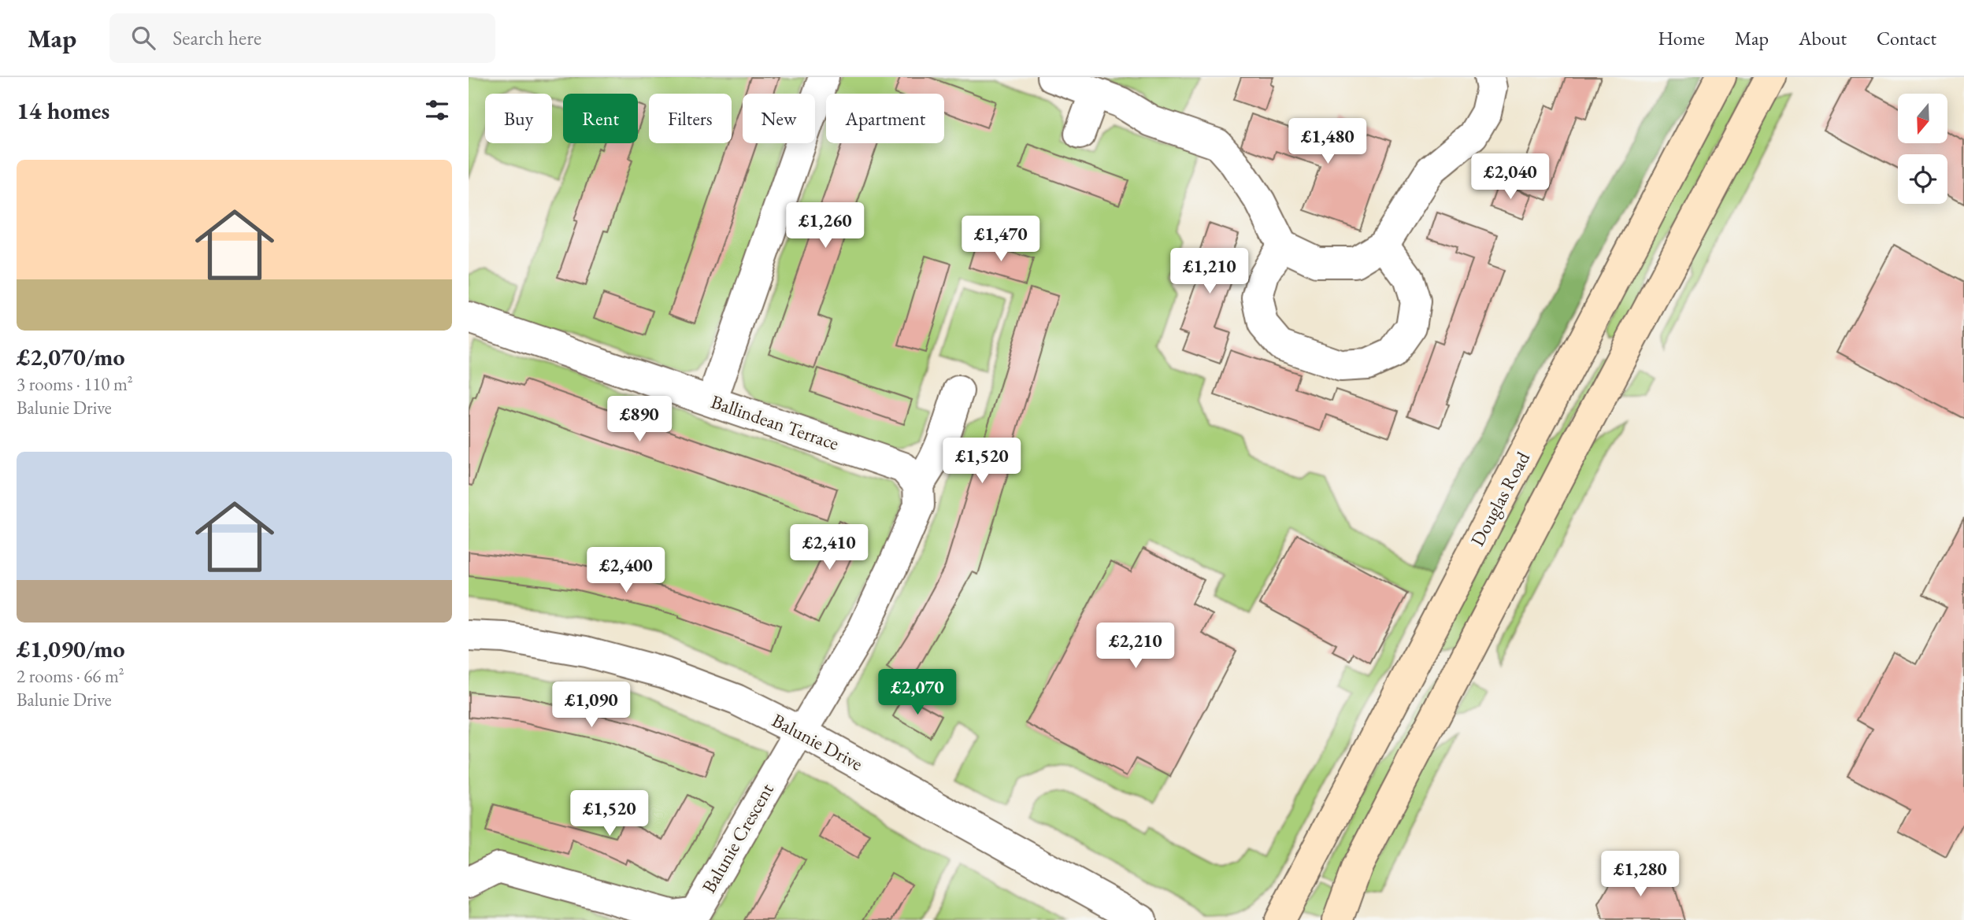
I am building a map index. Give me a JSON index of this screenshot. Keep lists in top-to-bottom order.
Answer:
{
  "streets": {
    "main road": ["Douglas Road"],
    "street": ["Ballindean Terrace", "Balunie Drive", "Balunie Crescent"]
  },
  "crossings": [
    ["Balunie Drive", "Balunie Crescent"]
  ],
  "north": "bottom",
  "page": {
    "header": "Map",
    "search": "Search here",
    "nav": [
      "Home",
      "Map",
      "About",
      "Contact"
    ],
    "heading": "14 homes",
    "chip": [
      "Buy",
      "Rent",
      "Filters",
      "New",
      "Apartment"
    ],
    "price": [
      "£1,480",
      "£2,040",
      "£1,260",
      "£1,470",
      "£1,210",
      "£890",
      "£1,520",
      "£2,410",
      "£2,400",
      "£2,210",
      "£2,070",
      "£1,090",
      "£1,520",
      "£1,280"
    ],
    "list": [
      {
        "name": "£2,070/mo",
        "note": "3 rooms · 110 m² · Balunie Drive"
      },
      {
        "name": "£1,090/mo",
        "note": "2 rooms · 66 m² · Balunie Drive"
      }
    ]
  }
}
